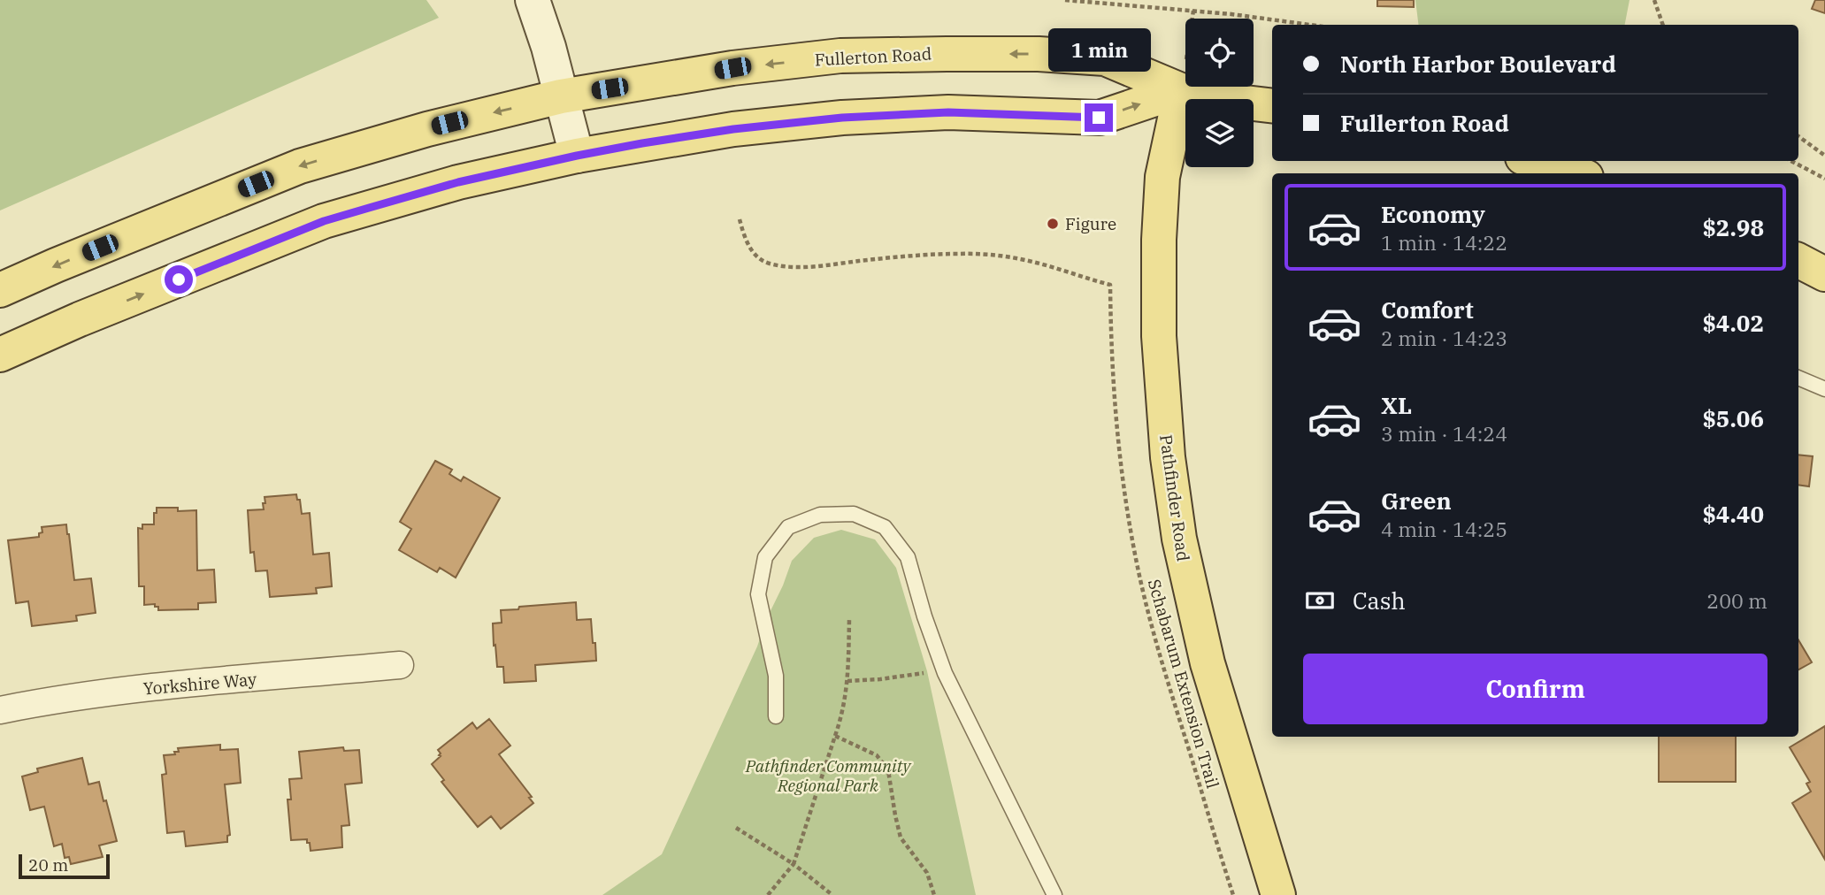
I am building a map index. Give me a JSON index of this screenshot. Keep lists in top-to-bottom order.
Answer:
{
  "streets": {
    "main road": ["Fullerton Road", "Pathfinder Road"],
    "street": ["Yorkshire Way"],
    "path": ["Schabarum Extension Trail"]
  },
  "crossings": [
    ["Fullerton Road", "Pathfinder Road"]
  ],
  "parks": ["Pathfinder Community Regional Park"],
  "places": ["Figure"],
  "scale_bar": "20 m",
  "page": {
    "banner": ["North Harbor Boulevard", "Fullerton Road"],
    "bubble": "1 min",
    "list": [
      {
        "name": "Economy",
        "note": "1 min · 14:22",
        "value": "$2.98"
      },
      {
        "name": "Comfort",
        "note": "2 min · 14:23",
        "value": "$4.02"
      },
      {
        "name": "XL",
        "note": "3 min · 14:24",
        "value": "$5.06"
      },
      {
        "name": "Green",
        "note": "4 min · 14:25",
        "value": "$4.40"
      }
    ],
    "pay": ["Cash", "200 m"],
    "buttons": "Confirm",
    "scale": "20 m"
  }
}
